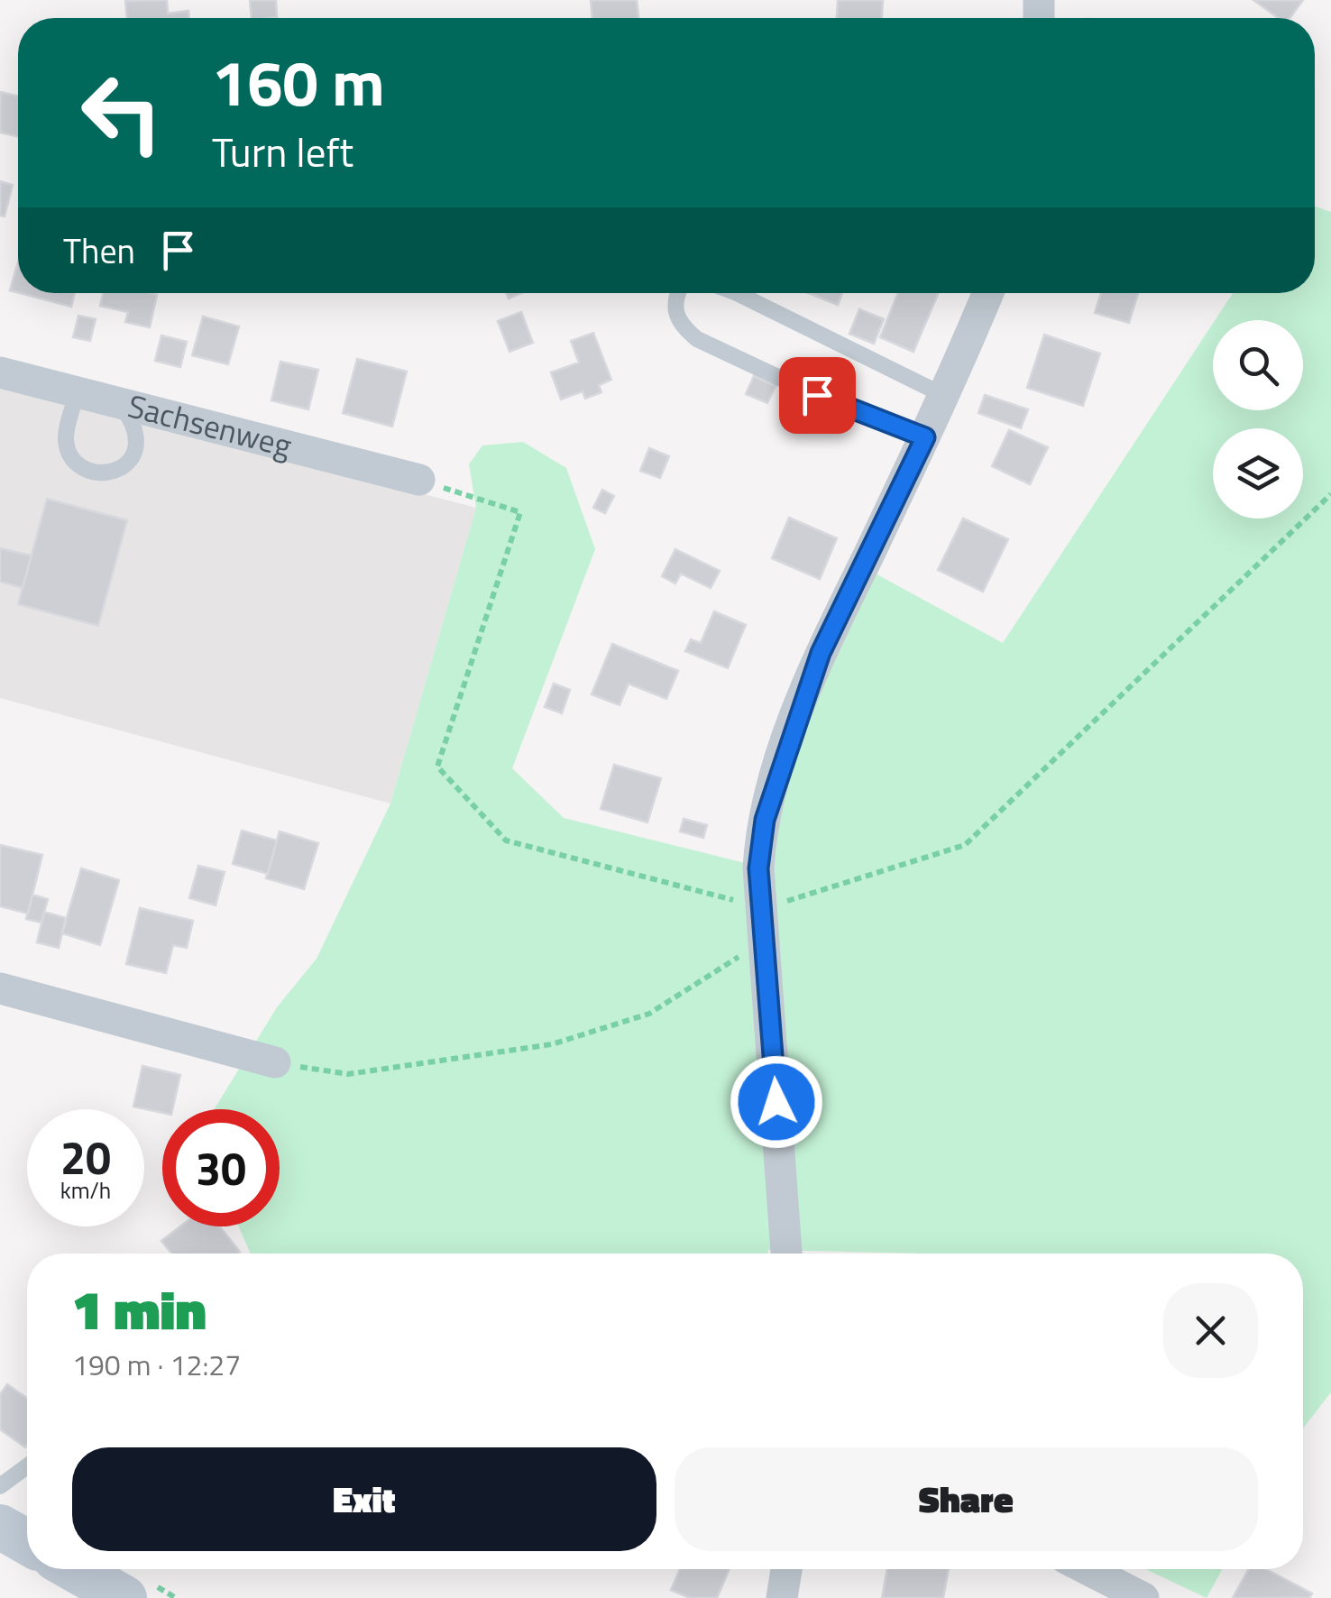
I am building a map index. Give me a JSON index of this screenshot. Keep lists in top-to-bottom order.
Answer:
{
  "streets": {
    "street": ["Sachsenweg"]
  },
  "page": {
    "turn": ["160 m", "Turn left"],
    "then": "Then",
    "speed": "20 km/h",
    "limit": "30",
    "heading": ["1 min", "190 m · 12:27"],
    "buttons": ["Exit", "Share"]
  }
}
